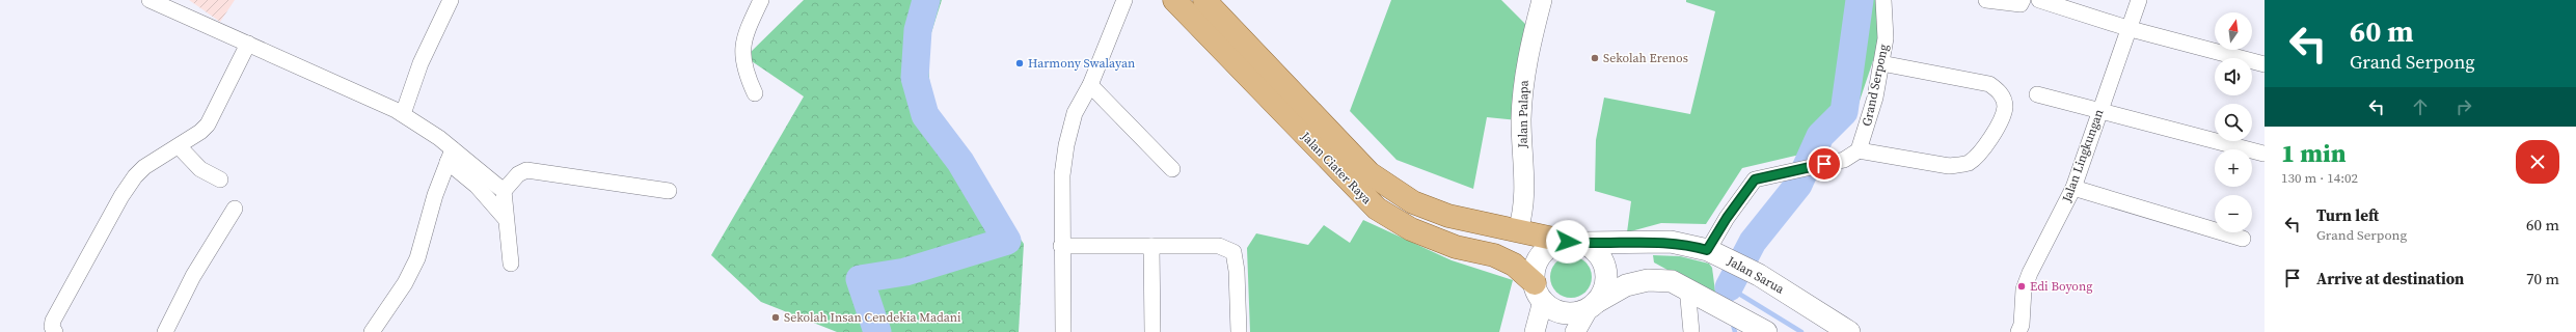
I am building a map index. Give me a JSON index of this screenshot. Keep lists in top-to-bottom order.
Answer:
{
  "streets": {
    "main road": ["Jalan Ciater Raya", "Jalan Sarua"],
    "street": ["Grand Serpong", "Jalan Palapa", "Jalan Lingkungan"]
  },
  "crossings": [
    ["Jalan Palapa", "Jalan Ciater Raya"],
    ["Jalan Ciater Raya", "Jalan Sarua"]
  ],
  "places": [
    "Sekolah Erenos",
    "Harmony Swalayan",
    "Edi Boyong",
    "Sekolah Insan Cendekia Madani"
  ],
  "north": "top",
  "page": {
    "turn": ["60 m", "Grand Serpong"],
    "map_buttons": ["+", "−"],
    "heading": ["1 min", "130 m · 14:02"],
    "list": [
      {
        "name": "Turn left",
        "note": "Grand Serpong",
        "value": "60 m"
      },
      {
        "name": "Arrive at destination",
        "value": "70 m"
      }
    ]
  }
}
